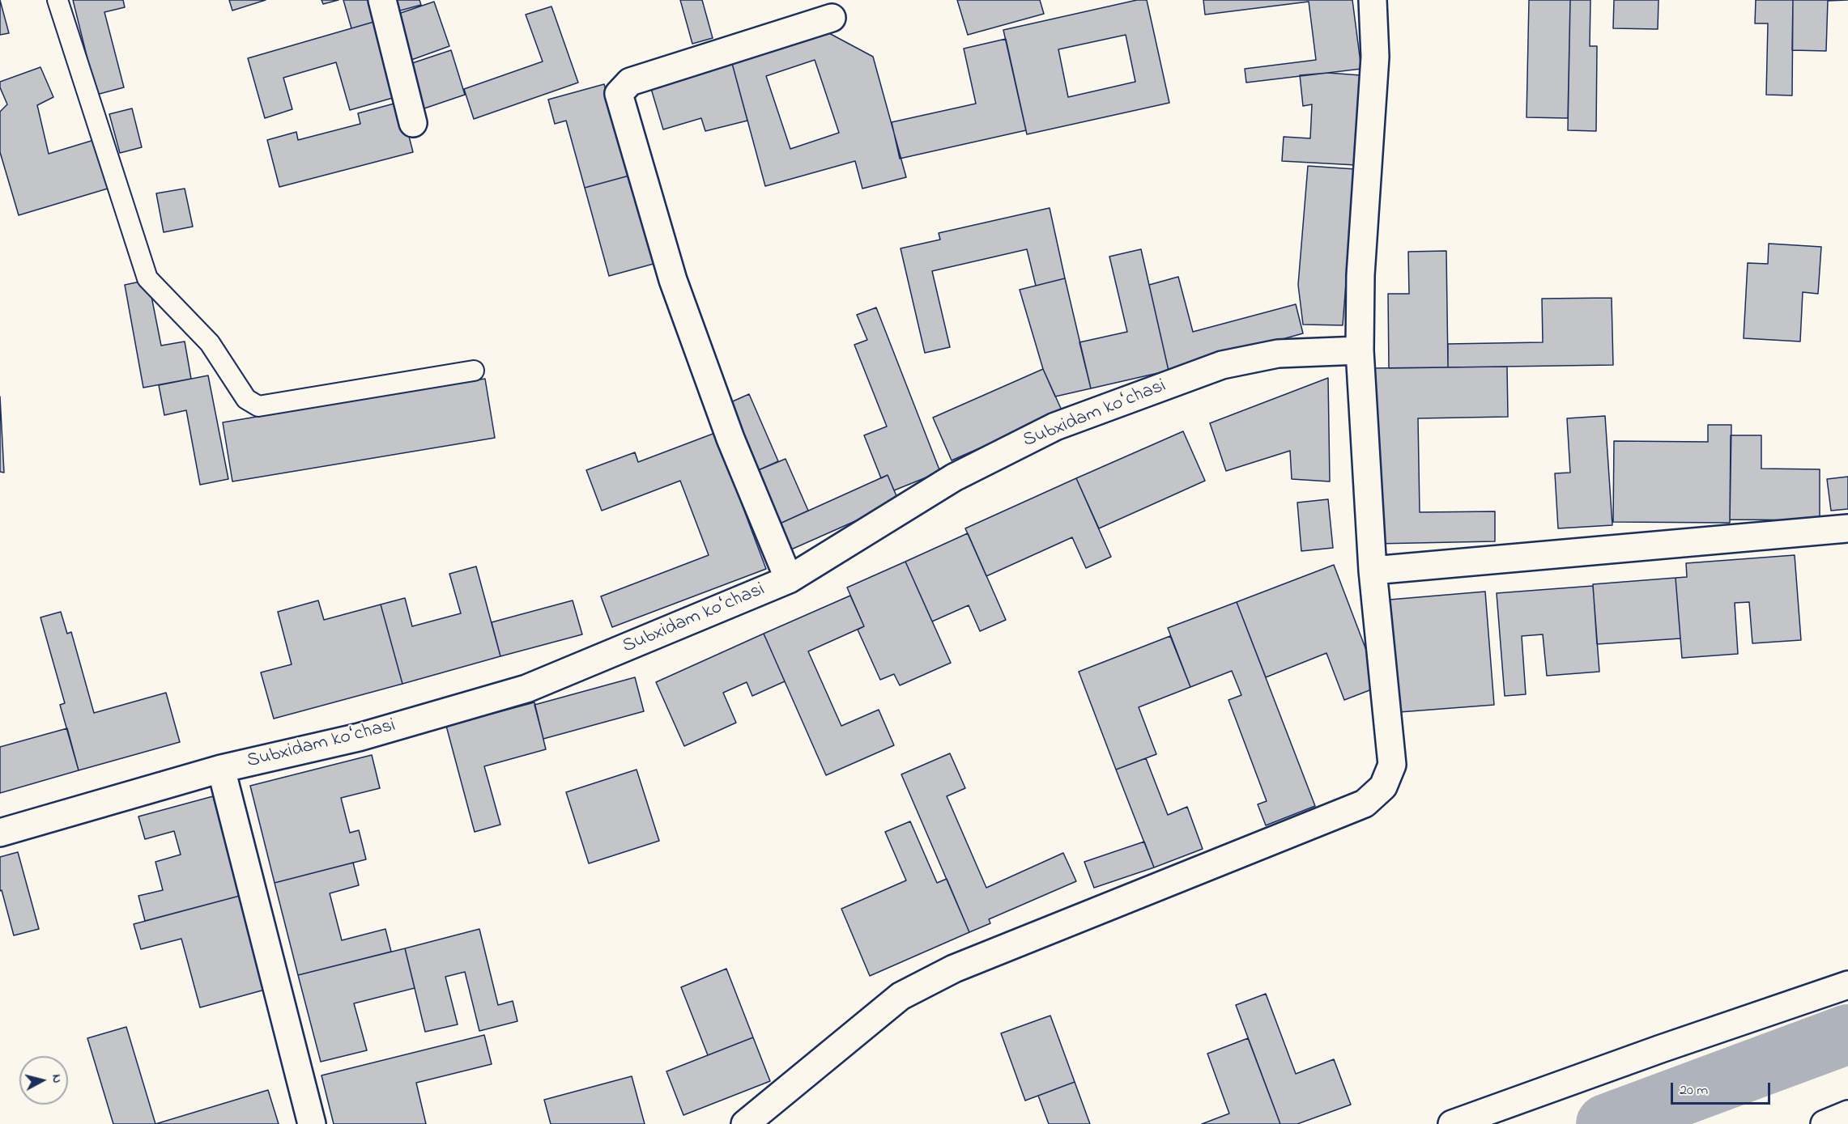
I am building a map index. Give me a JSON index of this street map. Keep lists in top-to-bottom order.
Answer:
{
  "streets": {
    "street": ["Subxidam koʻchasi"]
  },
  "scale_bar": "20 m",
  "north": "right"
}
